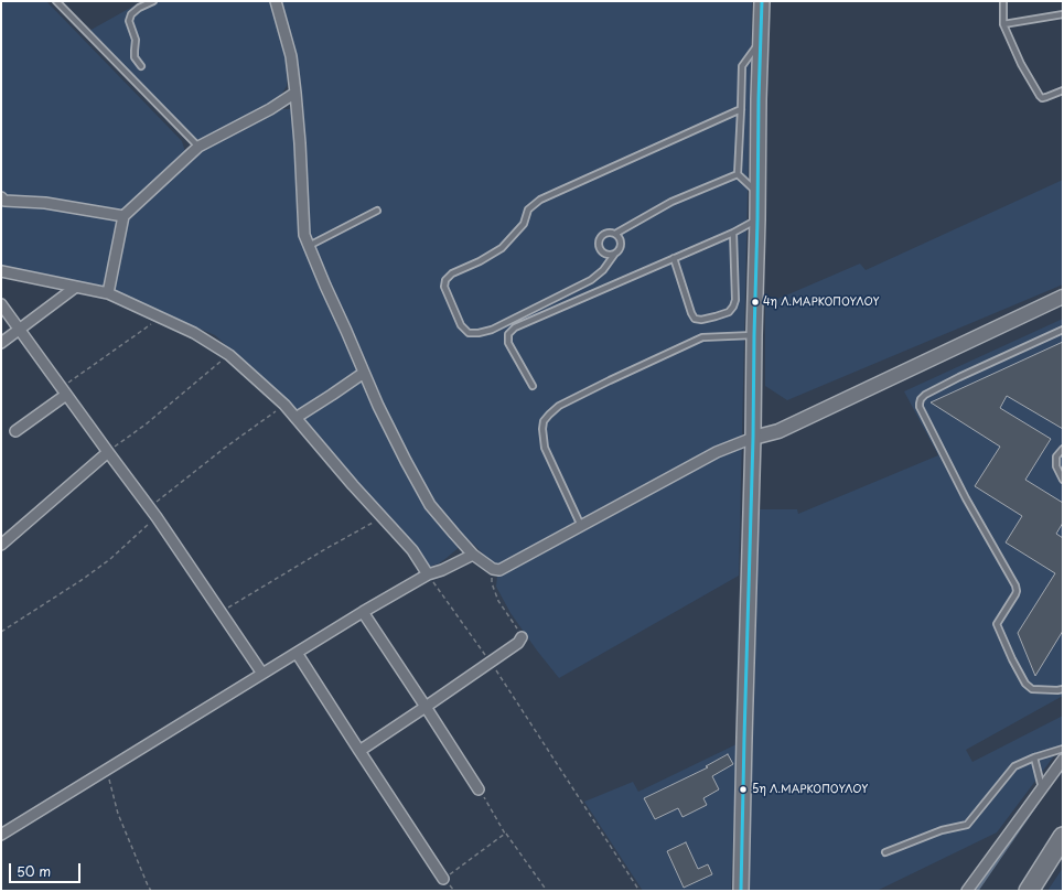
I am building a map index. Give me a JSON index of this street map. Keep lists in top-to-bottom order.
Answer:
{
  "places": ["4η Λ.ΜΑΡΚΟΠΟΥΛΟΥ", "5η Λ.ΜΑΡΚΟΠΟΥΛΟΥ"],
  "scale_bar": "50 m"
}
